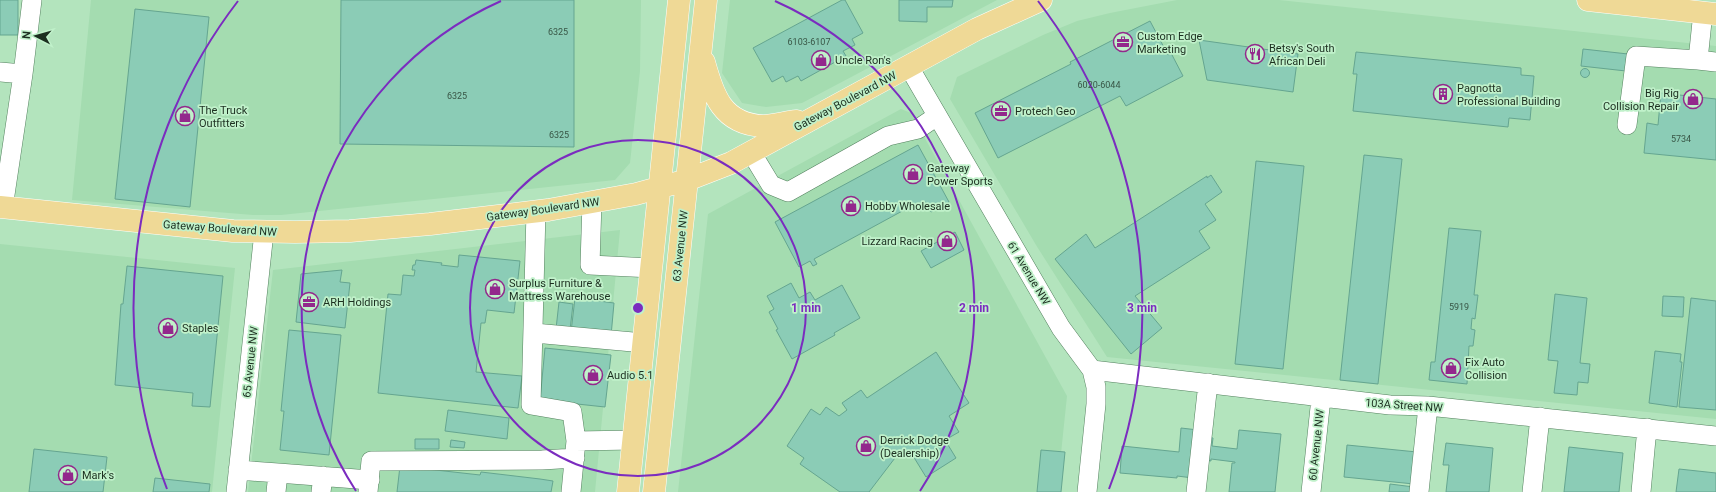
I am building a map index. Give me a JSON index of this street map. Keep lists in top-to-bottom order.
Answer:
{
  "streets": {
    "main road": ["Gateway Boulevard NW", "63 Avenue NW"],
    "street": [
      "61 Avenue NW",
      "65 Avenue NW",
      "103A Street NW",
      "60 Avenue NW"
    ]
  },
  "crossings": [
    ["Gateway Boulevard NW", "63 Avenue NW"],
    ["Gateway Boulevard NW", "61 Avenue NW"],
    ["Gateway Boulevard NW", "65 Avenue NW"],
    ["61 Avenue NW", "103A Street NW"],
    ["103A Street NW", "60 Avenue NW"]
  ],
  "places": {
    "office": ["Custom Edge Marketing", "Protech Geo", "ARH Holdings"],
    "restaurant": ["Betsy's South African Deli"],
    "shop": [
      "Uncle Ron's",
      "Big Rig Collision Repair",
      "The Truck Outfitters",
      "Gateway Power Sports",
      "Hobby Wholesale",
      "Lizzard Racing",
      "Surplus Furniture & Mattress Warehouse",
      "Staples",
      "Fix Auto Collision",
      "Audio 5.1",
      "Derrick Dodge (Dealership)",
      "Mark's"
    ],
    "building": ["Pagnotta Professional Building"]
  },
  "house_numbers": [
    "6325",
    "6103-6107",
    "6020-6044",
    "6325",
    "6325",
    "5734",
    "5919"
  ],
  "north": "left",
  "rings": ["1 min", "2 min", "3 min"]
}
